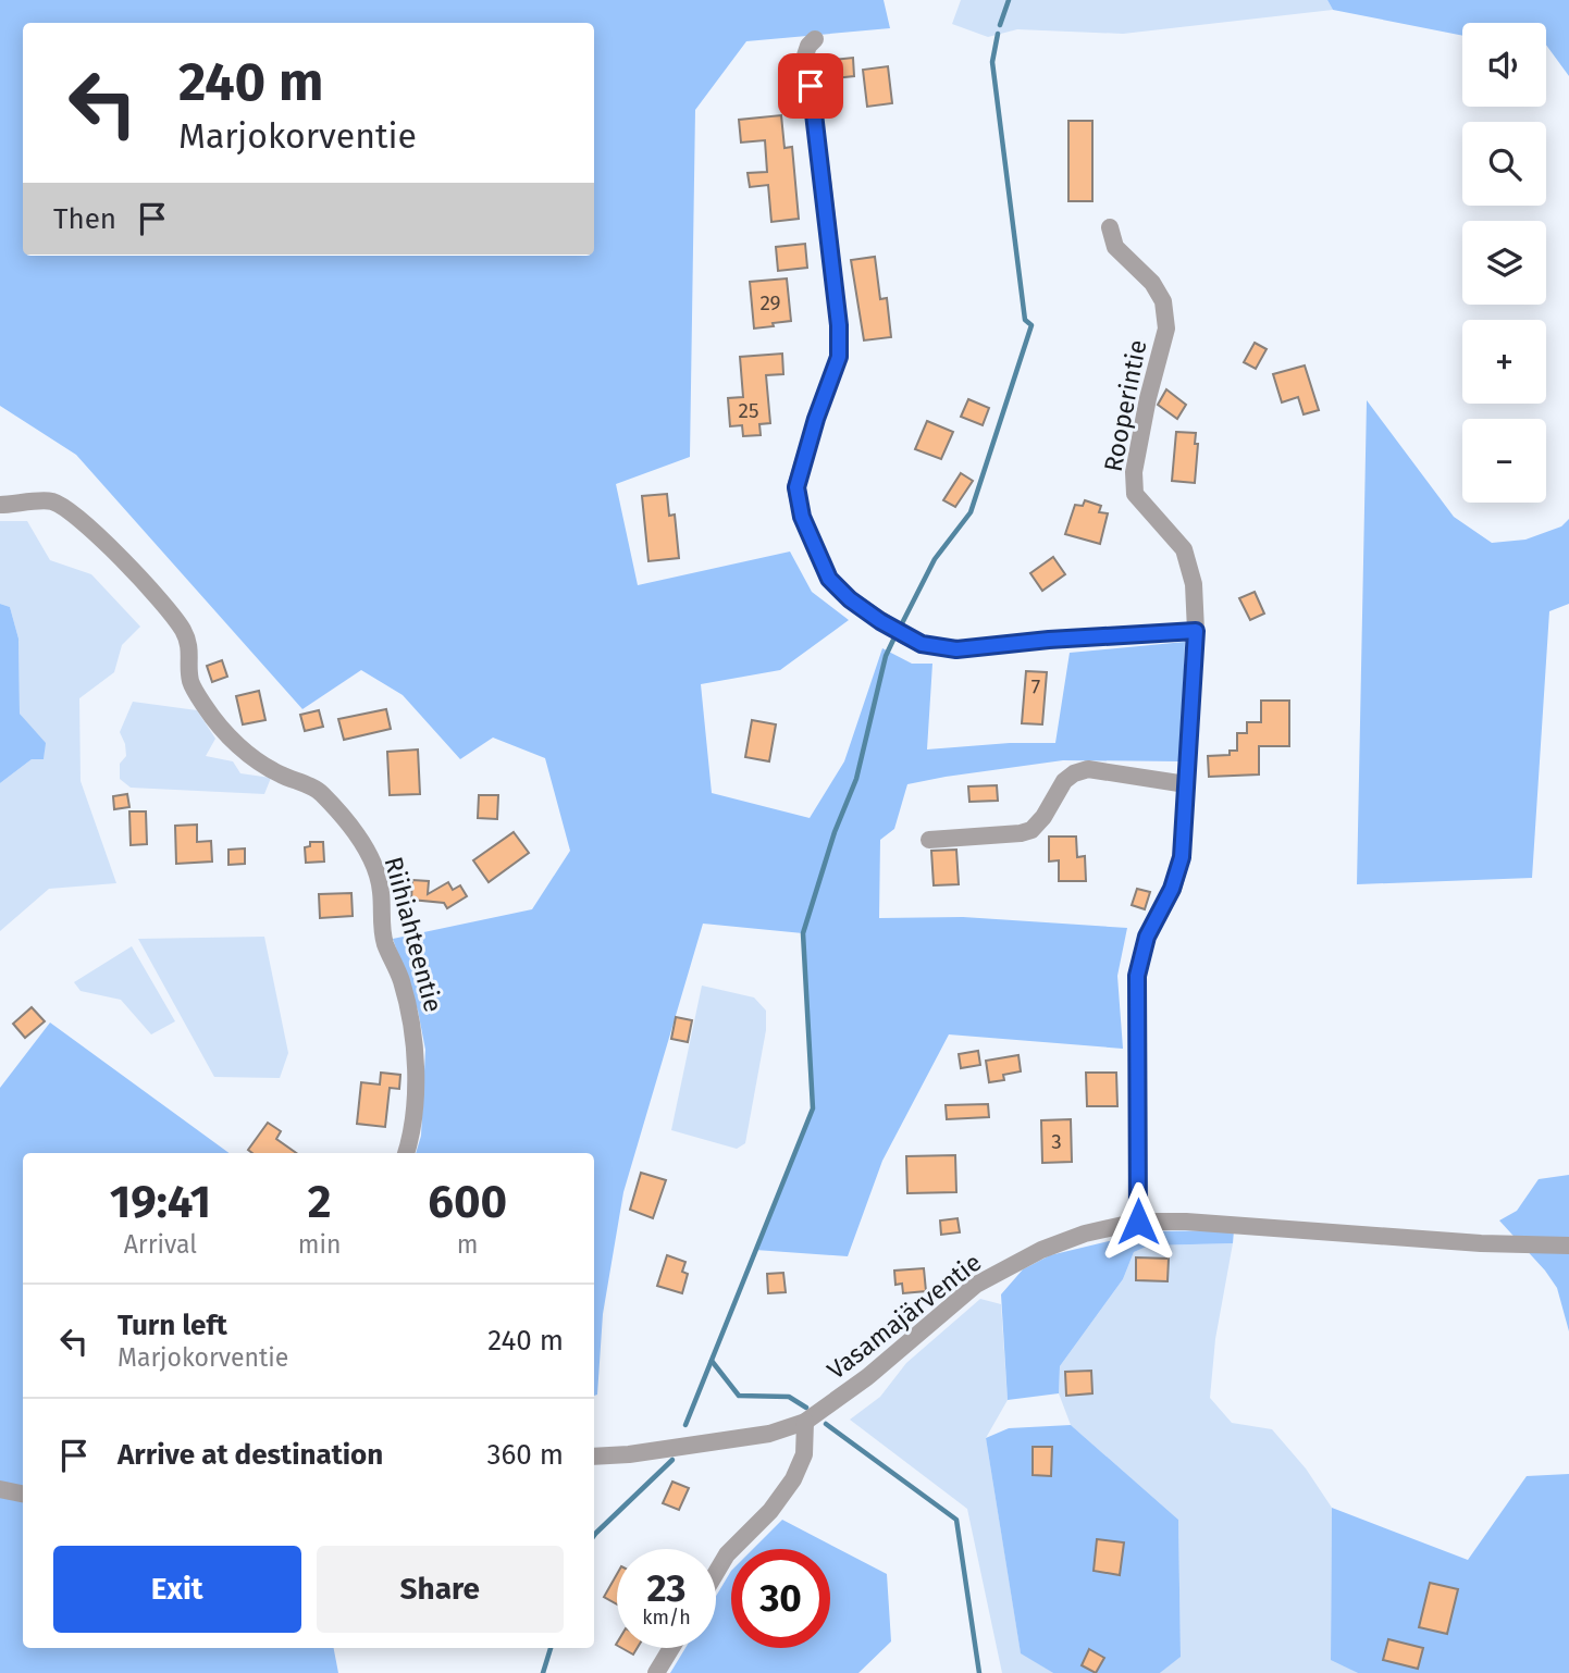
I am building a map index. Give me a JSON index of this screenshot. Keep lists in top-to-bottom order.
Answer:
{
  "streets": {
    "street": ["Rooperintie", "Riihiahteentie", "Vasamajärventie"]
  },
  "crossings": [
    ["Rooperintie", "Vasamajärventie"]
  ],
  "house_numbers": [
    "29",
    "25",
    "7",
    "3"
  ],
  "page": {
    "map_buttons": ["+", "−"],
    "turn": ["240 m", "Marjokorventie"],
    "then": "Then",
    "eta": [
      "19:41",
      "Arrival",
      "2",
      "min",
      "600",
      "m"
    ],
    "list": [
      {
        "name": "Turn left",
        "note": "Marjokorventie",
        "value": "240 m"
      },
      {
        "name": "Arrive at destination",
        "value": "360 m"
      }
    ],
    "buttons": ["Exit", "Share"],
    "speed": "23 km/h",
    "limit": "30"
  }
}
